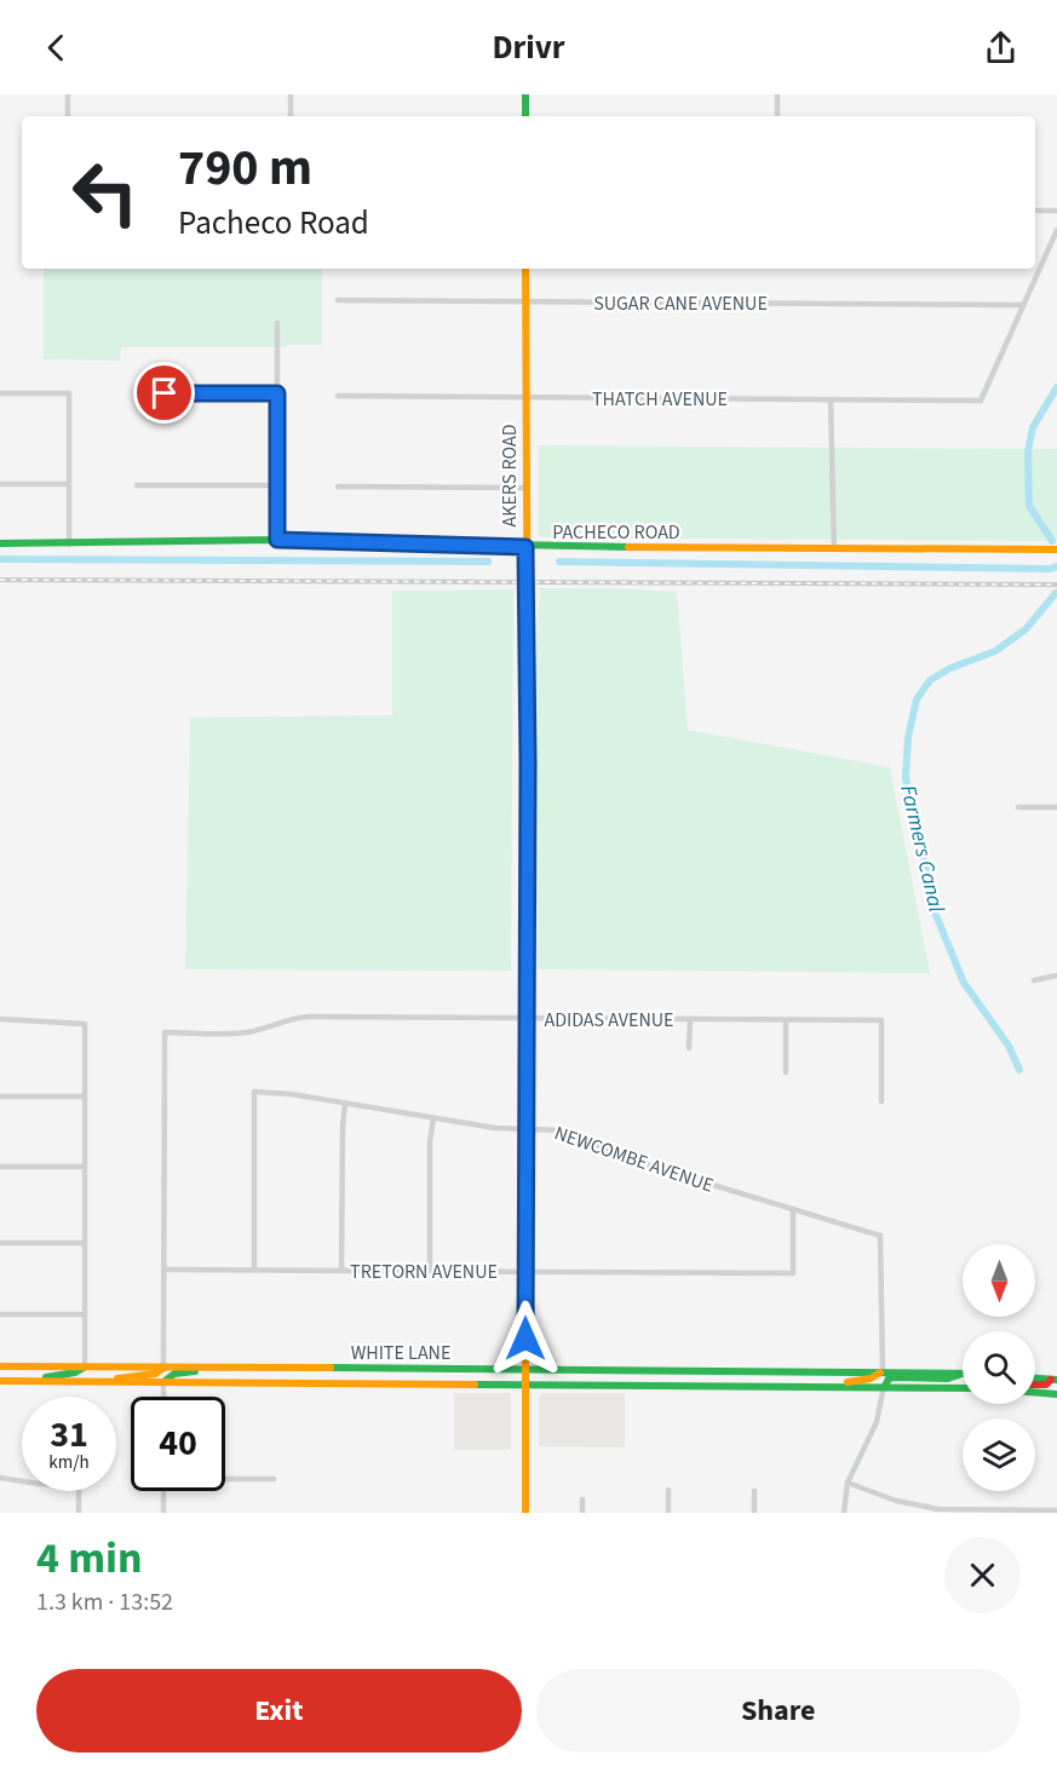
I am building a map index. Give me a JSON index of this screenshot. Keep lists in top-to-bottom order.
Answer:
{
  "streets": {
    "main road": ["AKERS ROAD", "PACHECO ROAD", "WHITE LANE"],
    "street": [
      "SUGAR CANE AVENUE",
      "THATCH AVENUE",
      "ADIDAS AVENUE",
      "NEWCOMBE AVENUE",
      "TRETORN AVENUE"
    ]
  },
  "crossings": [
    ["SUGAR CANE AVENUE", "THATCH AVENUE"],
    ["SUGAR CANE AVENUE", "AKERS ROAD"],
    ["THATCH AVENUE", "AKERS ROAD"],
    ["AKERS ROAD", "PACHECO ROAD"],
    ["AKERS ROAD", "ADIDAS AVENUE"],
    ["AKERS ROAD", "NEWCOMBE AVENUE"],
    ["AKERS ROAD", "TRETORN AVENUE"],
    ["AKERS ROAD", "WHITE LANE"],
    ["ADIDAS AVENUE", "TRETORN AVENUE"],
    ["NEWCOMBE AVENUE", "TRETORN AVENUE"],
    ["NEWCOMBE AVENUE", "WHITE LANE"]
  ],
  "water": ["Farmers Canal"],
  "north": "bottom",
  "page": {
    "header": "Drivr",
    "turn": ["790 m", "Pacheco Road"],
    "speed": "31 km/h",
    "limit": "40",
    "heading": ["4 min", "1.3 km · 13:52"],
    "buttons": ["Exit", "Share"]
  }
}
